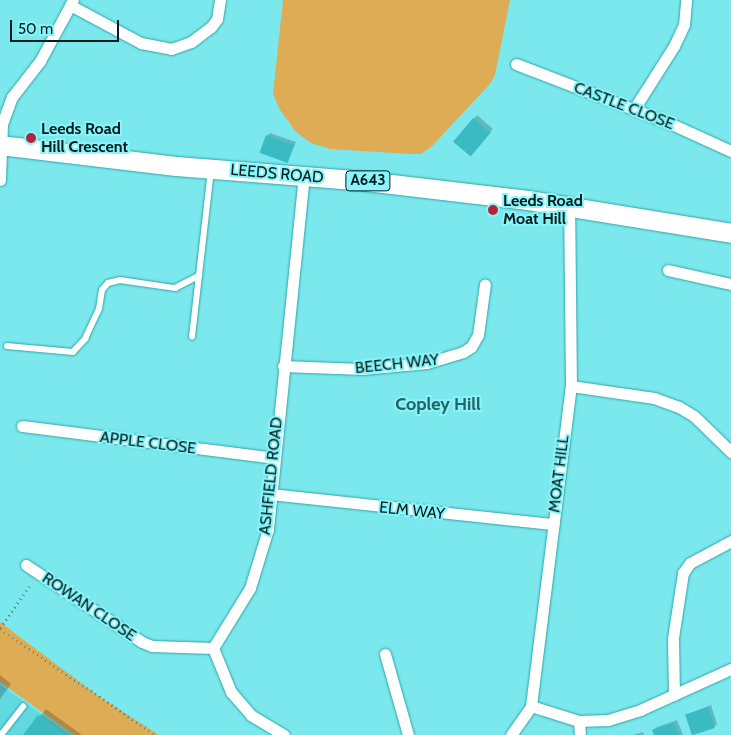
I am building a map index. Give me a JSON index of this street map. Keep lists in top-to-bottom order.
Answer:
{
  "streets": {
    "main road": ["LEEDS ROAD", "A643"],
    "street": [
      "CASTLE CLOSE",
      "BEECH WAY",
      "APPLE CLOSE",
      "MOAT HILL",
      "ASHFIELD ROAD",
      "ELM WAY",
      "ROWAN CLOSE"
    ]
  },
  "crossings": [
    ["LEEDS ROAD", "MOAT HILL"],
    ["LEEDS ROAD", "ASHFIELD ROAD"],
    ["BEECH WAY", "ASHFIELD ROAD"],
    ["APPLE CLOSE", "ASHFIELD ROAD"],
    ["MOAT HILL", "ELM WAY"],
    ["ASHFIELD ROAD", "ELM WAY"],
    ["ASHFIELD ROAD", "ROWAN CLOSE"]
  ],
  "districts": ["Copley Hill"],
  "places": ["Leeds Road Hill Crescent", "Leeds Road Moat Hill"],
  "scale_bar": "50 m"
}
